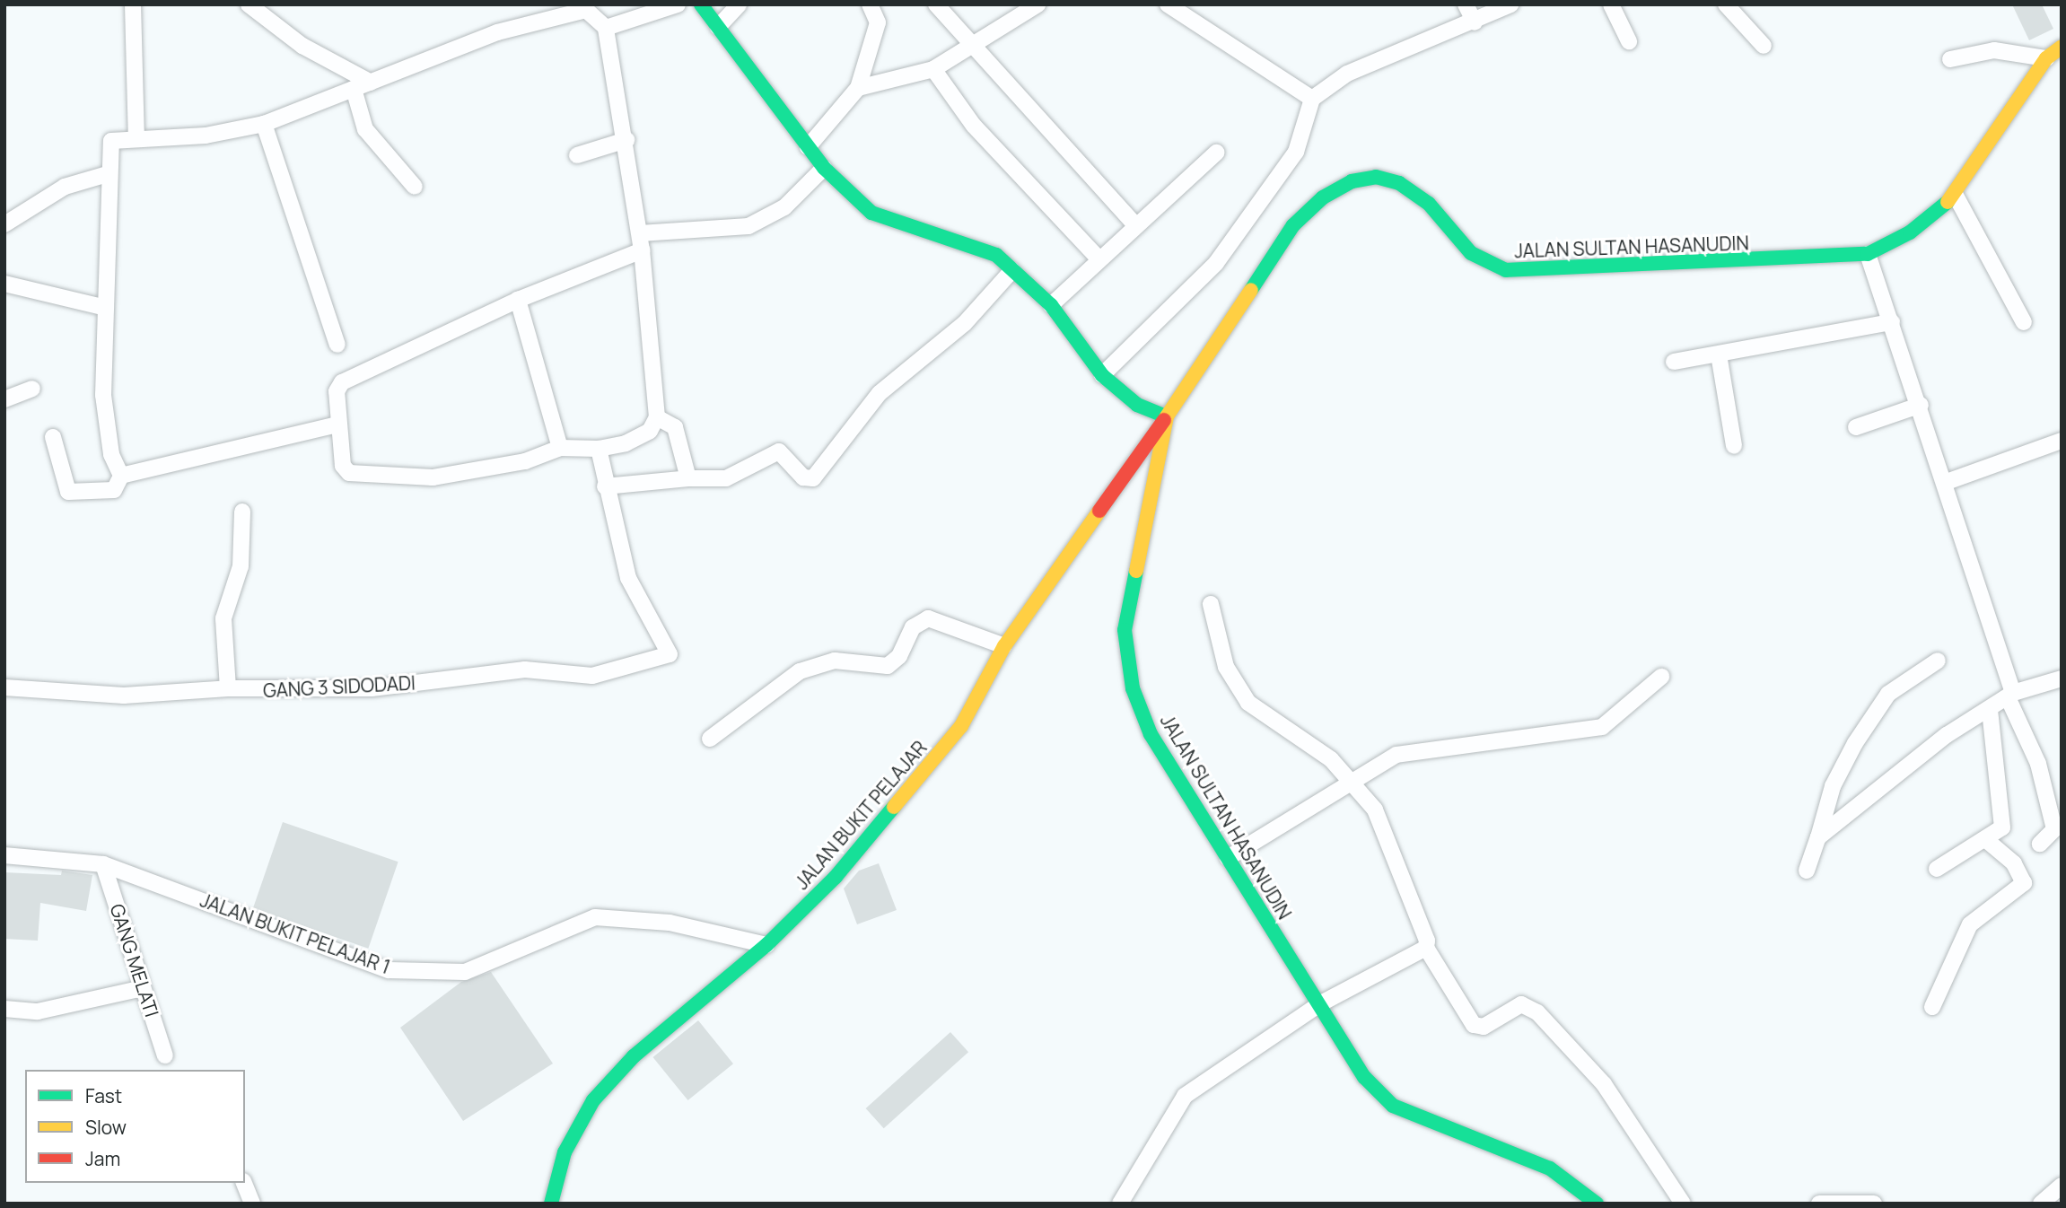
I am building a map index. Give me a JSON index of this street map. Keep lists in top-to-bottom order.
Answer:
{
  "streets": {
    "street": [
      "JALAN SULTAN HASANUDIN",
      "GANG 3 SIDODADI",
      "JALAN BUKIT PELAJAR",
      "JALAN BUKIT PELAJAR 1",
      "GANG MELATI"
    ]
  },
  "crossings": [
    ["JALAN SULTAN HASANUDIN", "JALAN BUKIT PELAJAR"],
    ["JALAN BUKIT PELAJAR", "JALAN BUKIT PELAJAR 1"],
    ["JALAN BUKIT PELAJAR 1", "GANG MELATI"]
  ],
  "legend": ["Fast", "Slow", "Jam"]
}
